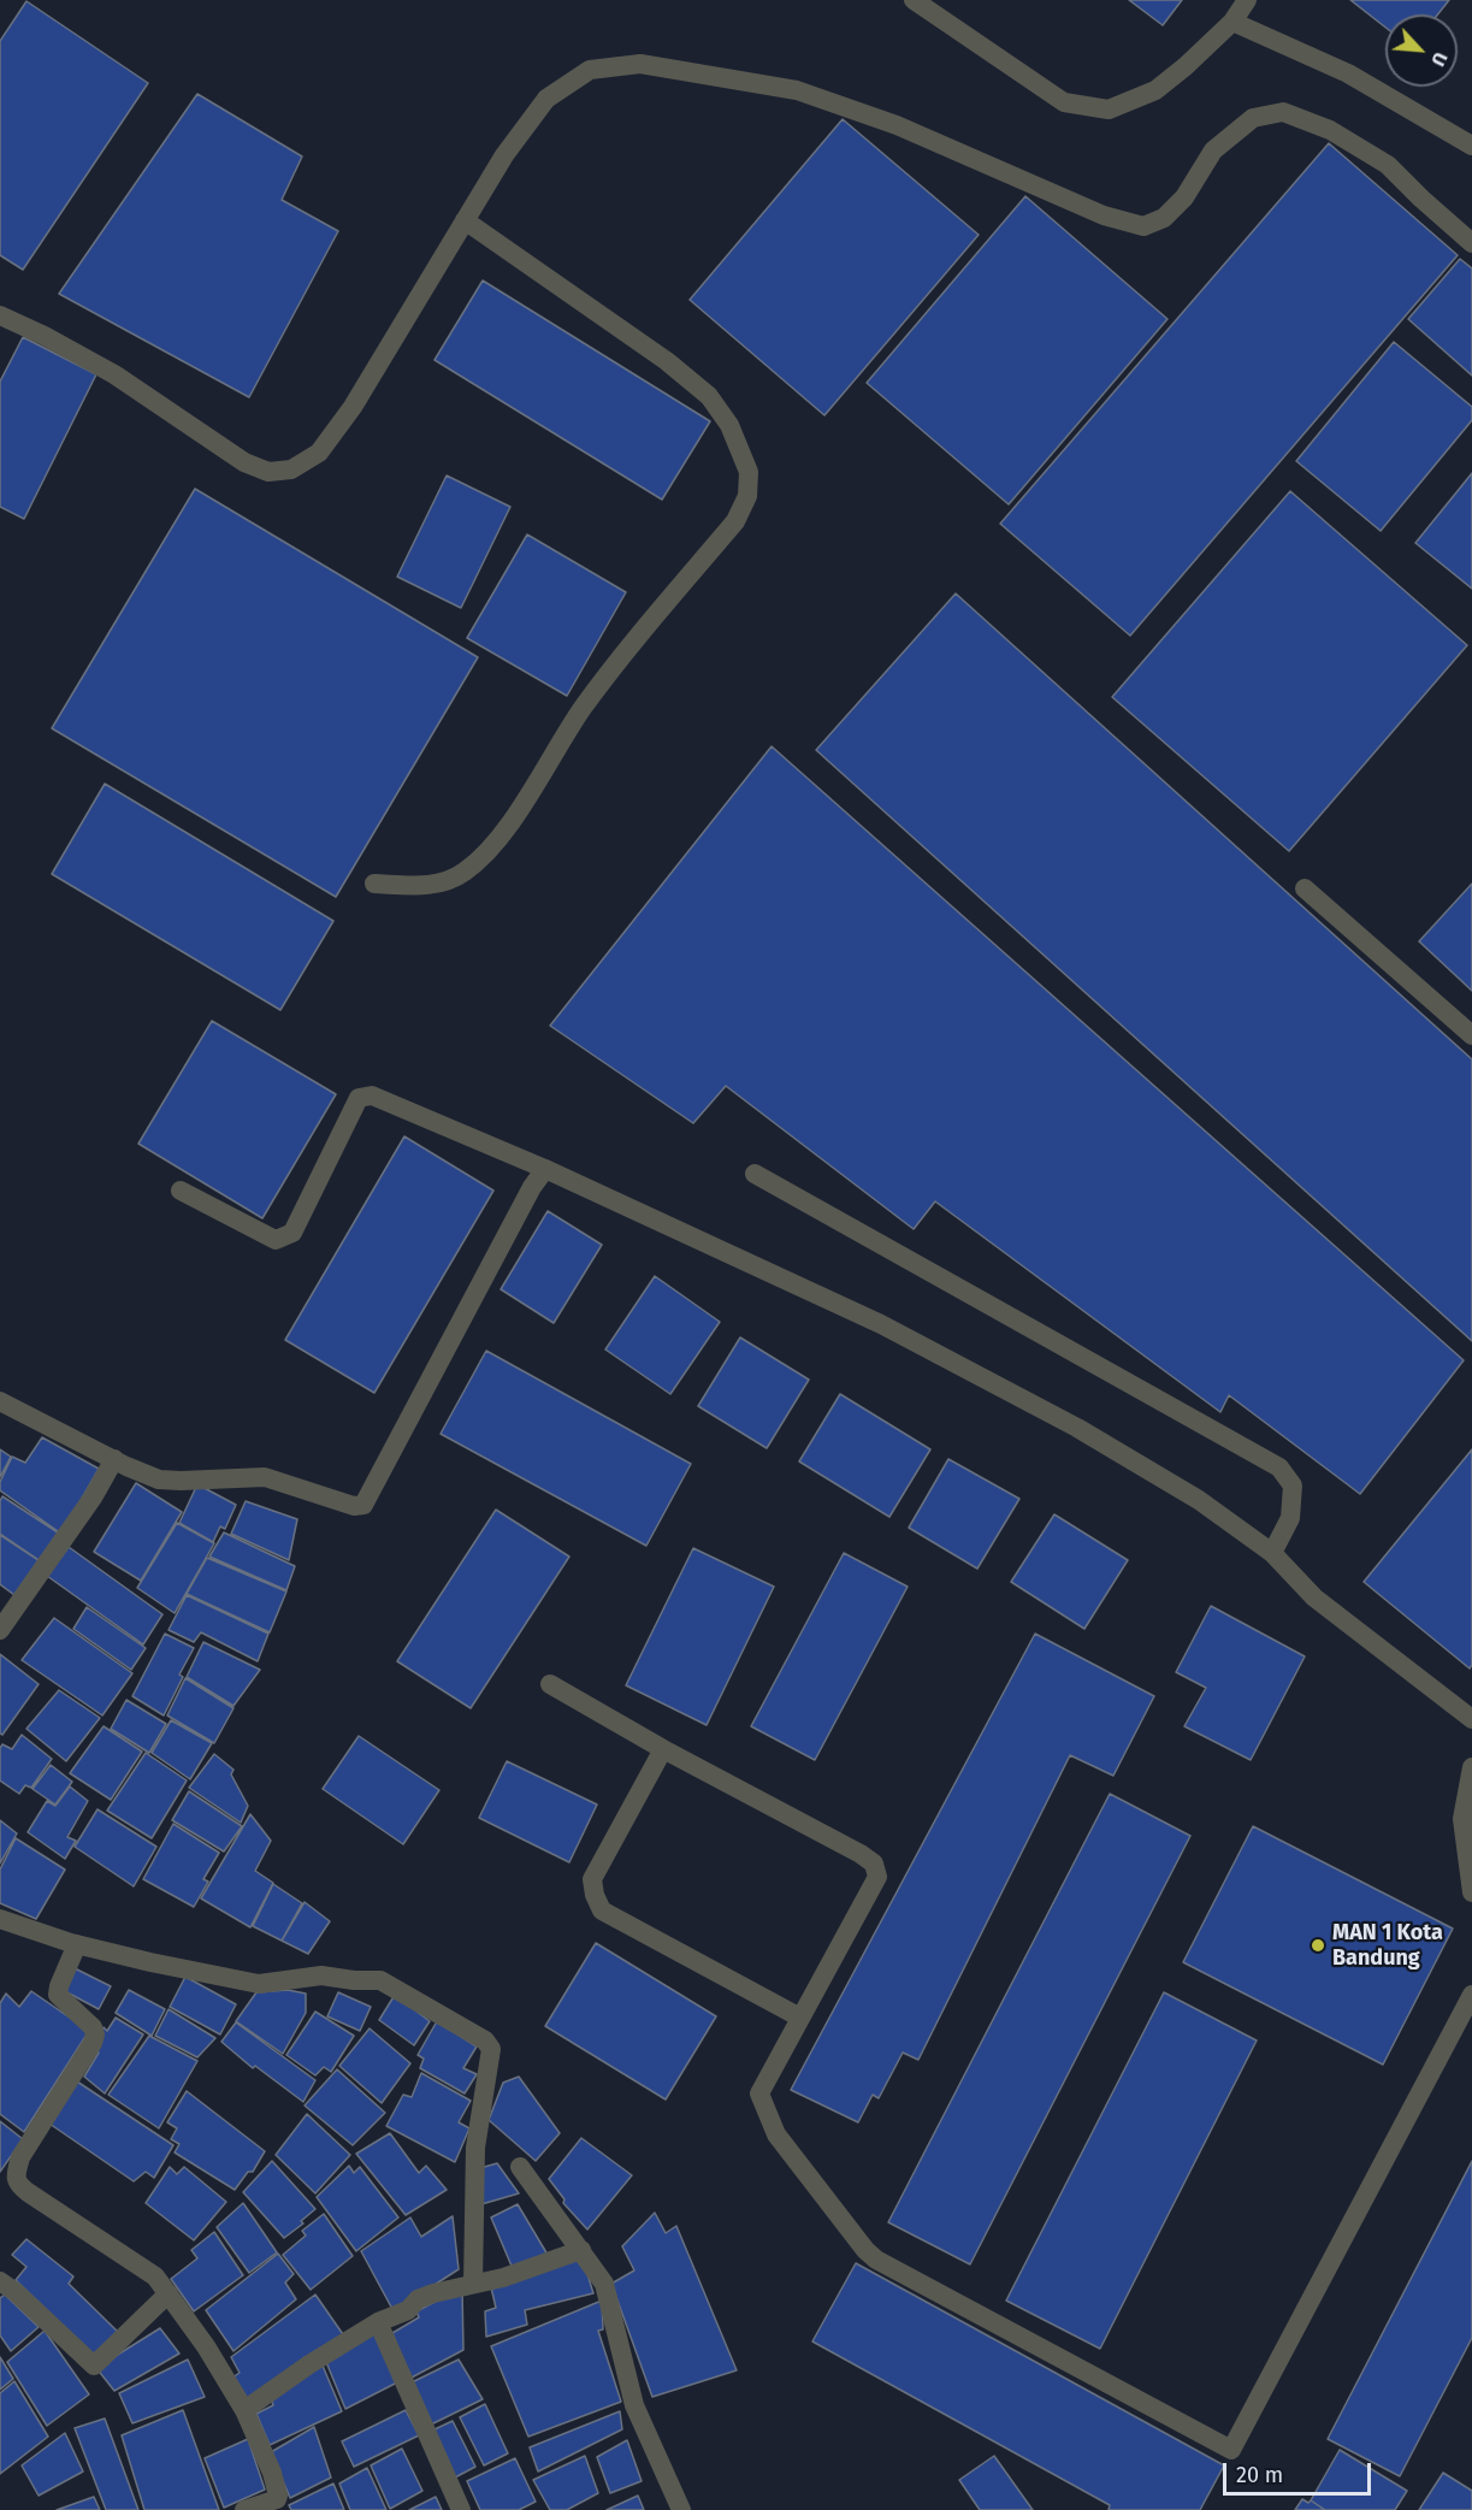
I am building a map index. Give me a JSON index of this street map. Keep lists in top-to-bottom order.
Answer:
{
  "places": ["MAN 1 Kota Bandung"],
  "scale_bar": "20 m",
  "north": "bottom right"
}
